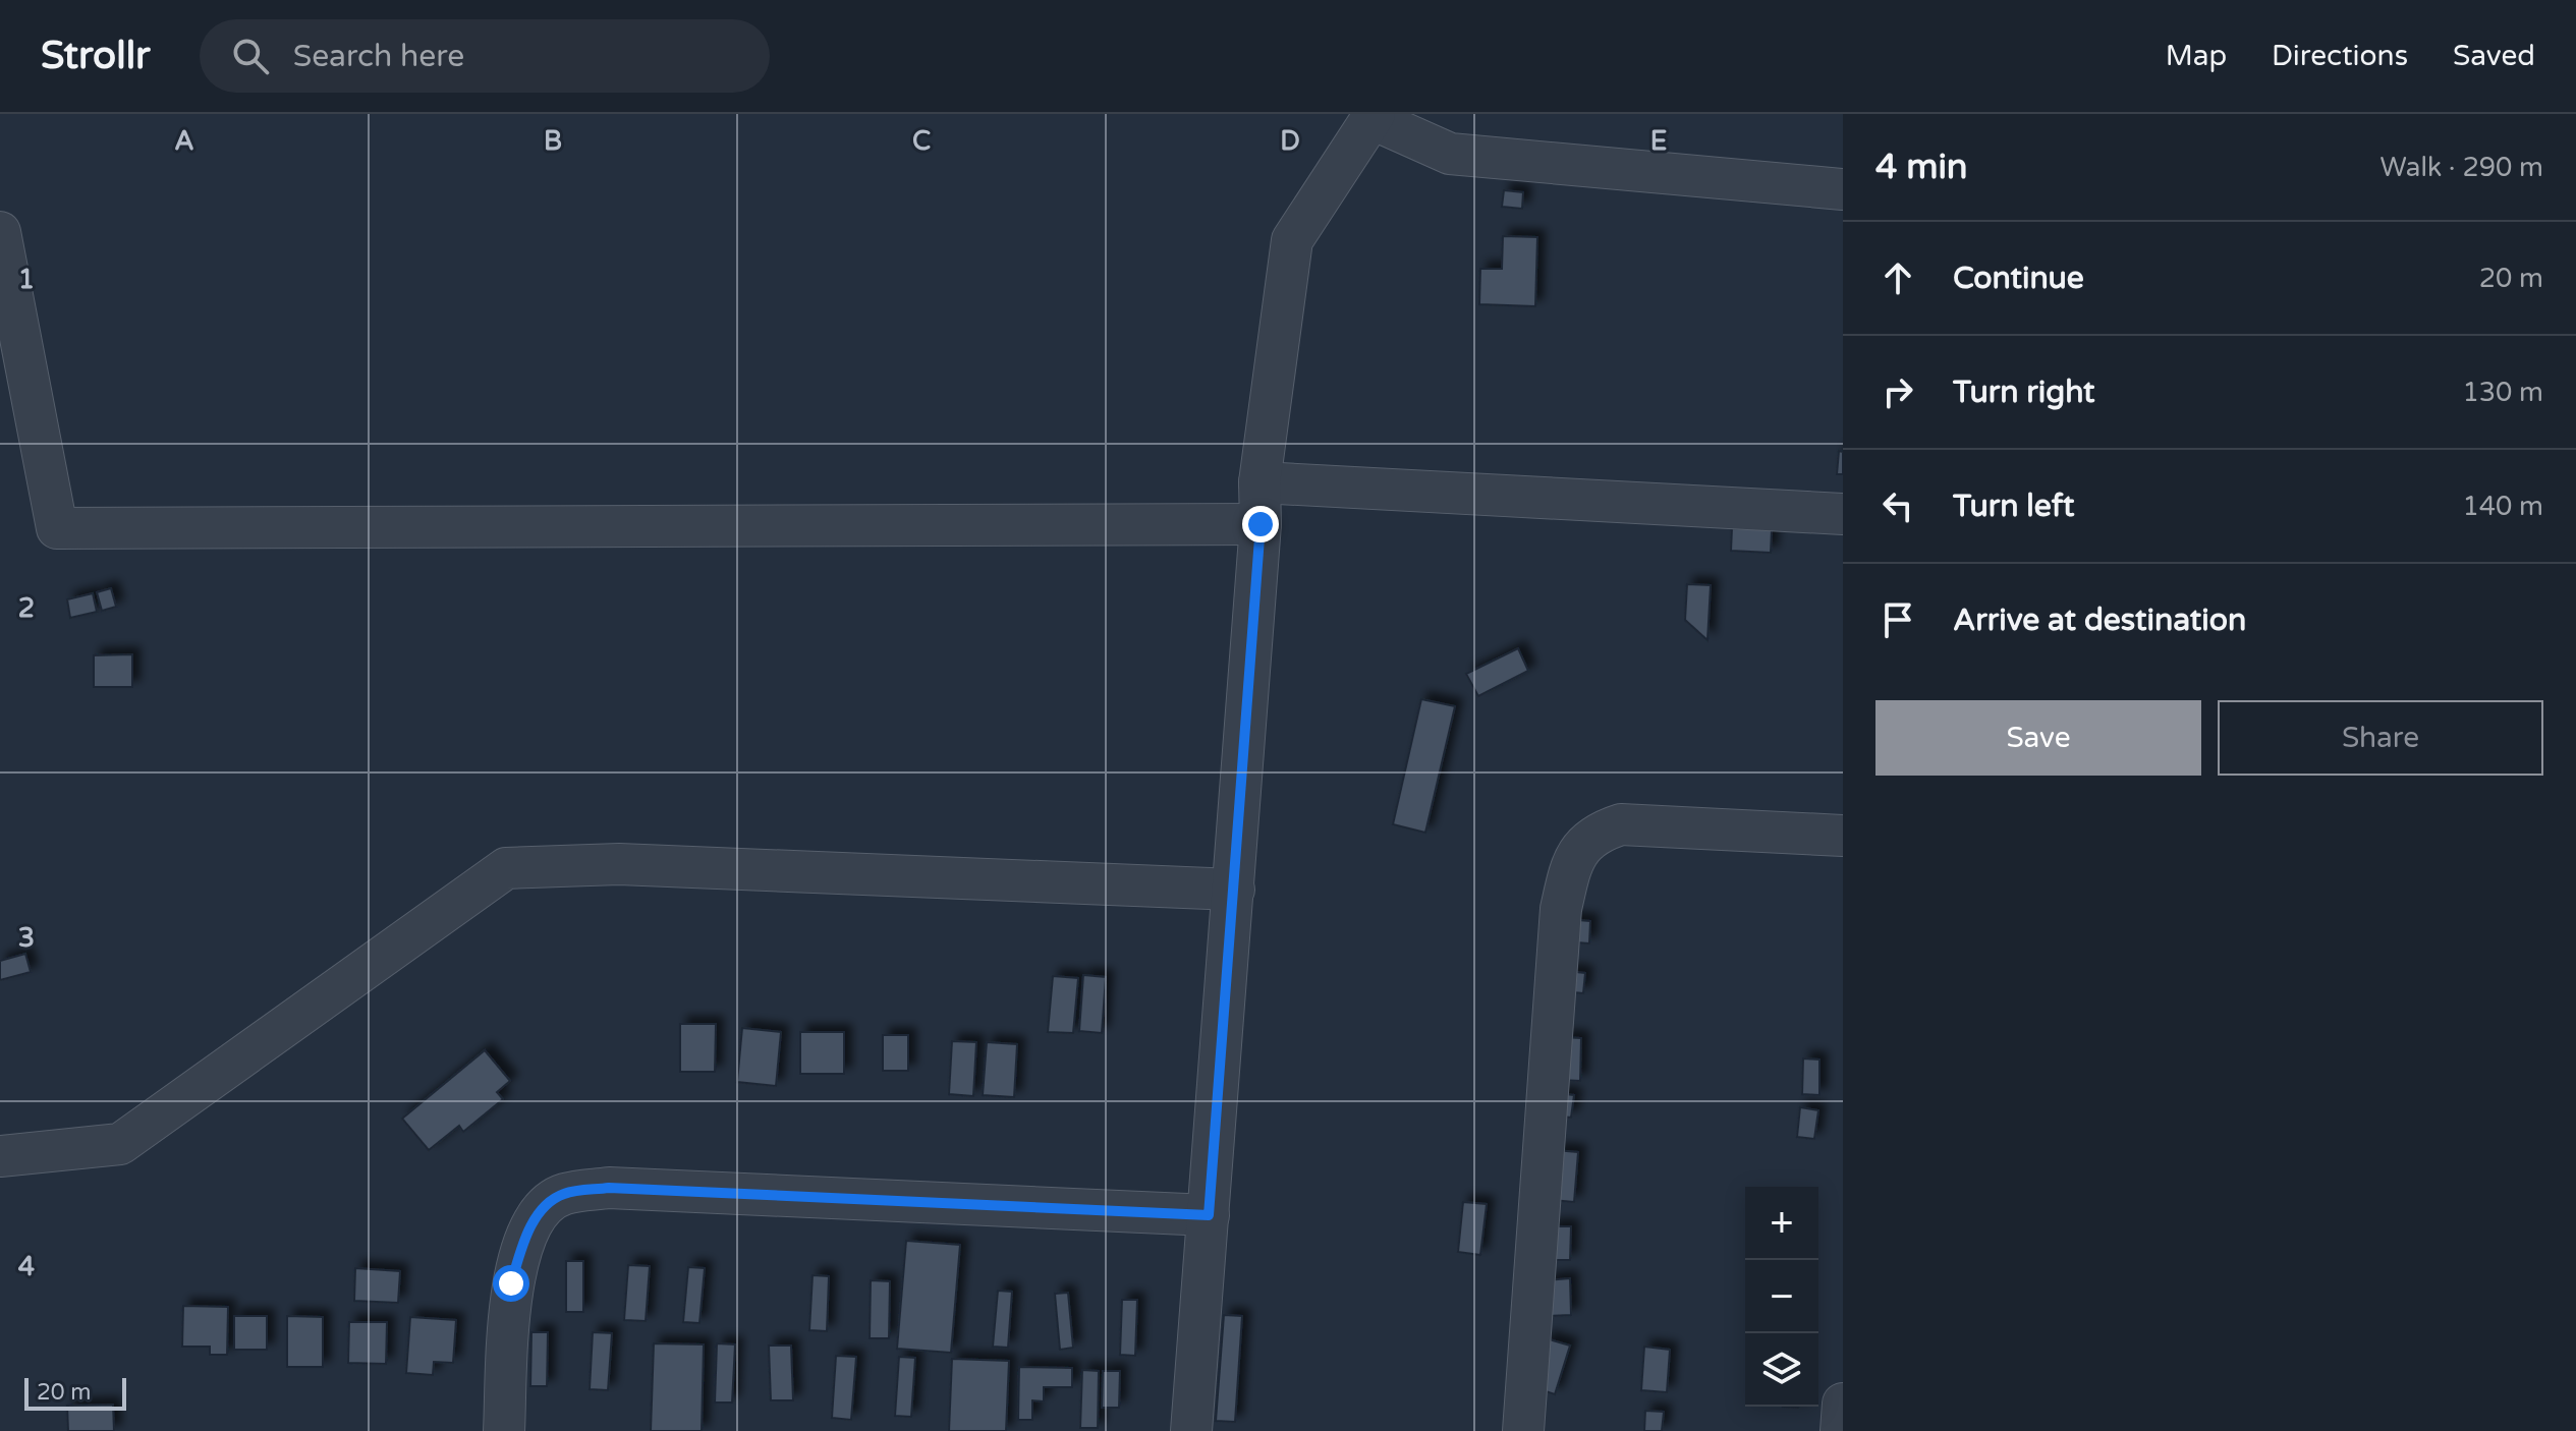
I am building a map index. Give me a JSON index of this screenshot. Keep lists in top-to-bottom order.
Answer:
{
  "scale_bar": "20 m",
  "page": {
    "header": "Strollr",
    "search": "Search here",
    "nav": ["Map", "Directions", "Saved"],
    "heading": ["4 min", "Walk · 290 m"],
    "list": [
      ["Continue", "20 m"],
      ["Turn right", "130 m"],
      ["Turn left", "140 m"],
      "Arrive at destination"
    ],
    "buttons": ["Save", "Share"],
    "map_buttons": ["+", "−"],
    "scale": "20 m"
  },
  "grid": {
    "columns": [
      "A",
      "B",
      "C",
      "D",
      "E"
    ],
    "rows": [
      "1",
      "2",
      "3",
      "4"
    ]
  }
}
